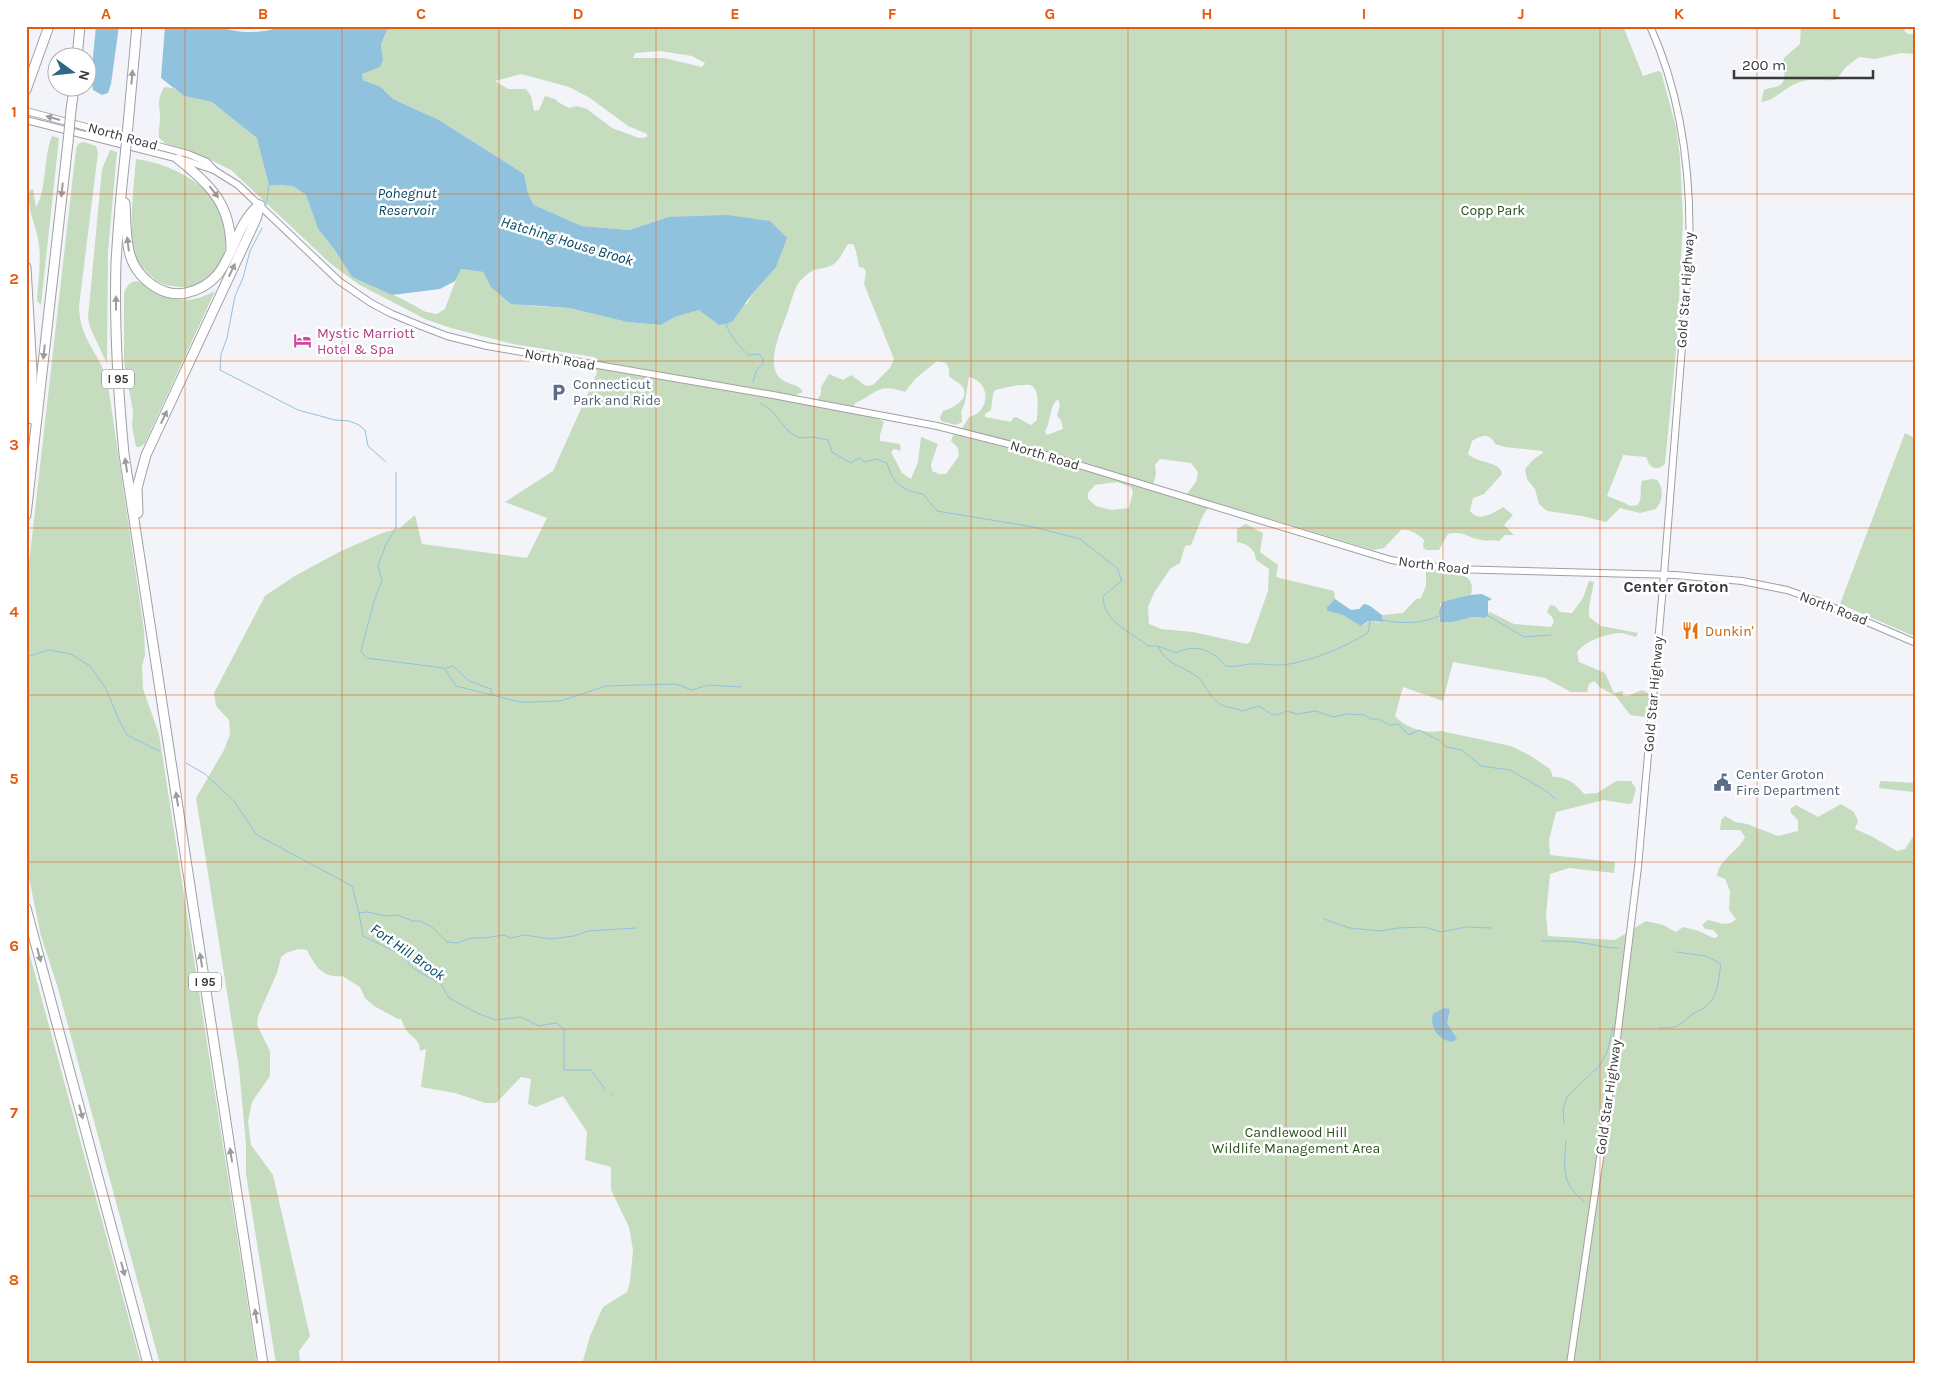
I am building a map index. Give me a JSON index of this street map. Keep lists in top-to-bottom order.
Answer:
{
  "streets": {
    "highway": ["I 95"],
    "main road": ["North Road", "Gold Star Highway"]
  },
  "crossings": [
    ["North Road", "Gold Star Highway"]
  ],
  "districts": ["Center Groton"],
  "water": ["Pohegnut Reservoir", "Hatching House Brook", "Fort Hill Brook"],
  "parks": ["Copp Park", "Candlewood Hill Wildlife Management Area"],
  "places": {
    "hotel": ["Mystic Marriott Hotel & Spa"],
    "parking": ["Connecticut Park and Ride"],
    "restaurant": ["Dunkin'"],
    "public building": ["Center Groton Fire Department"]
  },
  "scale_bar": "200 m",
  "north": "right",
  "grid": {
    "columns": [
      "A",
      "B",
      "C",
      "D",
      "E",
      "F",
      "G",
      "H",
      "I",
      "J",
      "K",
      "L"
    ],
    "rows": [
      "1",
      "2",
      "3",
      "4",
      "5",
      "6",
      "7",
      "8"
    ]
  }
}
